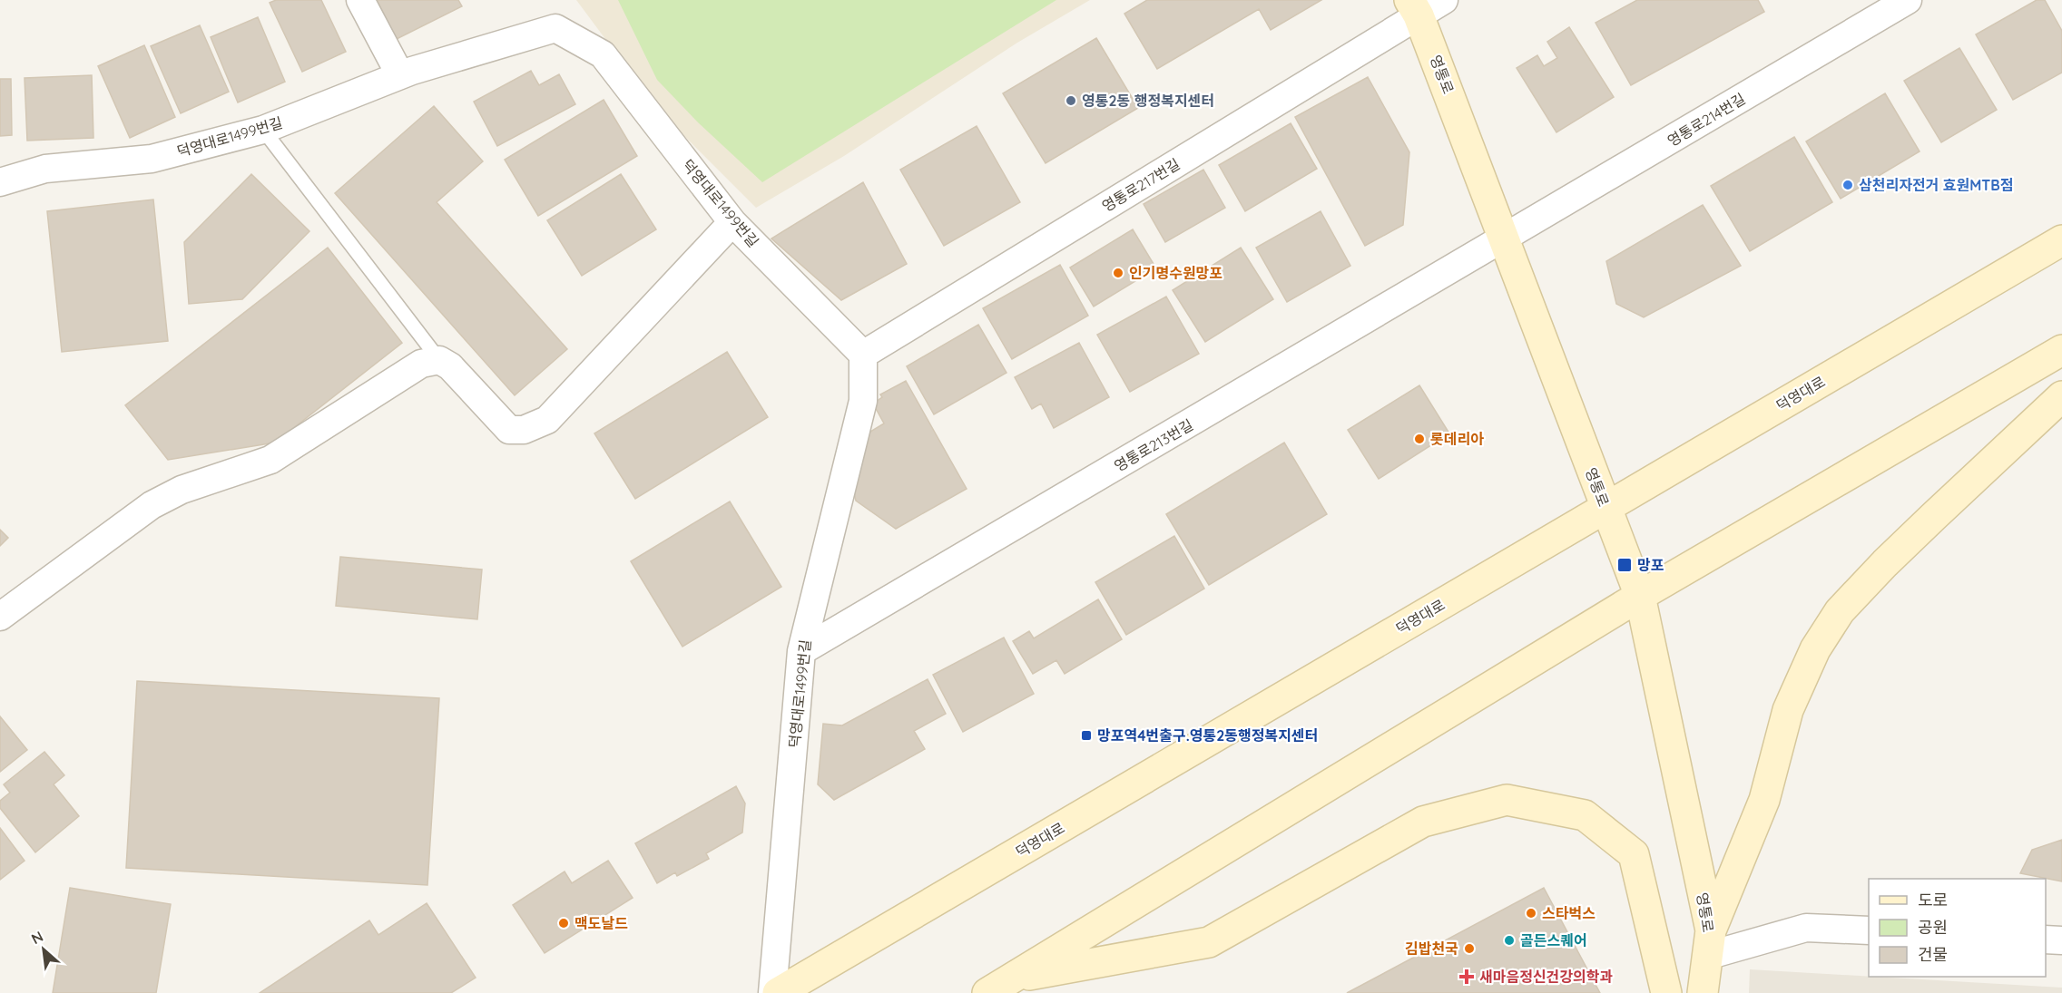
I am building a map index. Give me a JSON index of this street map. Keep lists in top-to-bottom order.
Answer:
{
  "streets": {
    "street": [
      "영통로",
      "영통로214번길",
      "덕영대로1499번길",
      "영통로217번길",
      "덕영대로",
      "영통로213번길"
    ]
  },
  "crossings": [
    ["영통로", "영통로214번길"],
    ["영통로", "영통로217번길"],
    ["영통로", "덕영대로"],
    ["영통로", "영통로213번길"],
    ["영통로214번길", "영통로213번길"],
    ["덕영대로1499번길", "영통로217번길"],
    ["덕영대로1499번길", "영통로213번길"]
  ],
  "places": {
    "other": [
      "영통2동 행정복지센터",
      "삼천리자전거 효원MTB점",
      "인기명수원망포",
      "롯데리아",
      "스타벅스",
      "맥도날드",
      "골든스퀘어",
      "김밥천국"
    ],
    "transit": ["망포", "망포역4번출구.영통2동행정복지센터"],
    "health": ["새마음정신건강의학과"]
  },
  "legend": ["도로", "공원", "건물"],
  "north": "top left"
}
